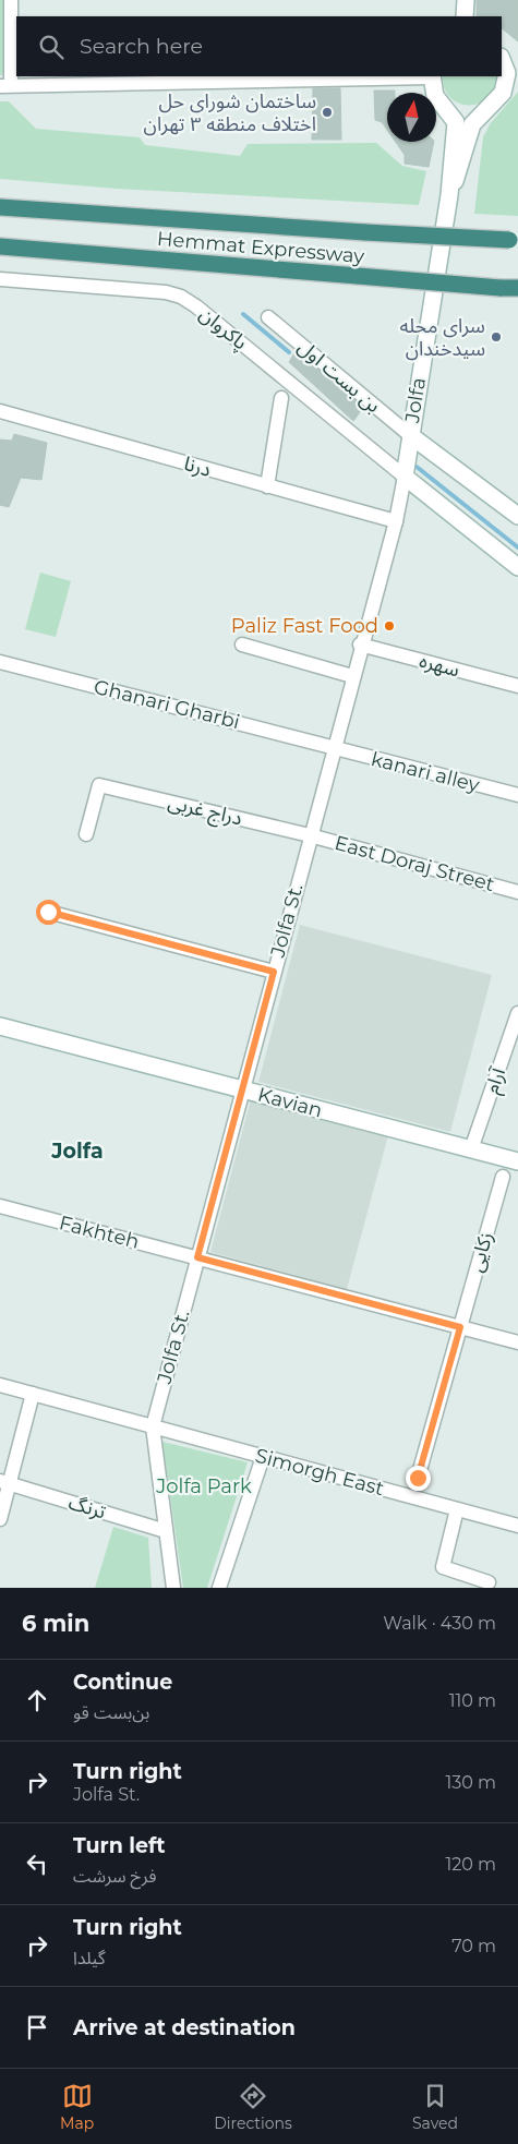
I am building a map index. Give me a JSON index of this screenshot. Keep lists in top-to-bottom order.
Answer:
{
  "streets": {
    "highway": ["Hemmat Expressway"],
    "main road": ["Jolfa", "Kavian"],
    "street": [
      "پاکروان",
      "بن بست اول",
      "درنا",
      "سهره",
      "Ghanari Gharbi",
      "kanari alley",
      "دراج غربی",
      "East Doraj Street",
      "Jolfa St.",
      "آرام",
      "Fakhteh",
      "زکایی",
      "Simorgh East",
      "ترنگ"
    ]
  },
  "crossings": [
    ["پاکروان", "Jolfa"],
    ["پاکروان", "Jolfa St."],
    ["بن بست اول", "Jolfa"],
    ["Jolfa", "Jolfa St."],
    ["درنا", "Jolfa St."],
    ["سهره", "Jolfa St."],
    ["Ghanari Gharbi", "kanari alley"],
    ["Ghanari Gharbi", "Jolfa St."],
    ["kanari alley", "Jolfa St."],
    ["دراج غربی", "East Doraj Street"],
    ["دراج غربی", "Jolfa St."],
    ["East Doraj Street", "Jolfa St."],
    ["Jolfa St.", "Kavian"],
    ["Jolfa St.", "Fakhteh"],
    ["Jolfa St.", "Simorgh East"],
    ["آرام", "Kavian"],
    ["Fakhteh", "زکایی"]
  ],
  "districts": ["Jolfa"],
  "parks": ["Jolfa Park"],
  "places": ["ساختمان شورای حل اختلاف منطقه ۳ تهران", "سرای محله سیدخندان", "Paliz Fast Food"],
  "north": "top",
  "page": {
    "search": "Search here",
    "heading": ["6 min", "Walk · 430 m"],
    "list": [
      ["Continue", "بن‌بست قو", "110 m"],
      ["Turn right", "Jolfa St.", "130 m"],
      ["Turn left", "فرخ سرشت", "120 m"],
      ["Turn right", "گیلدا", "70 m"],
      "Arrive at destination"
    ],
    "nav": ["Map", "Directions", "Saved"]
  }
}
